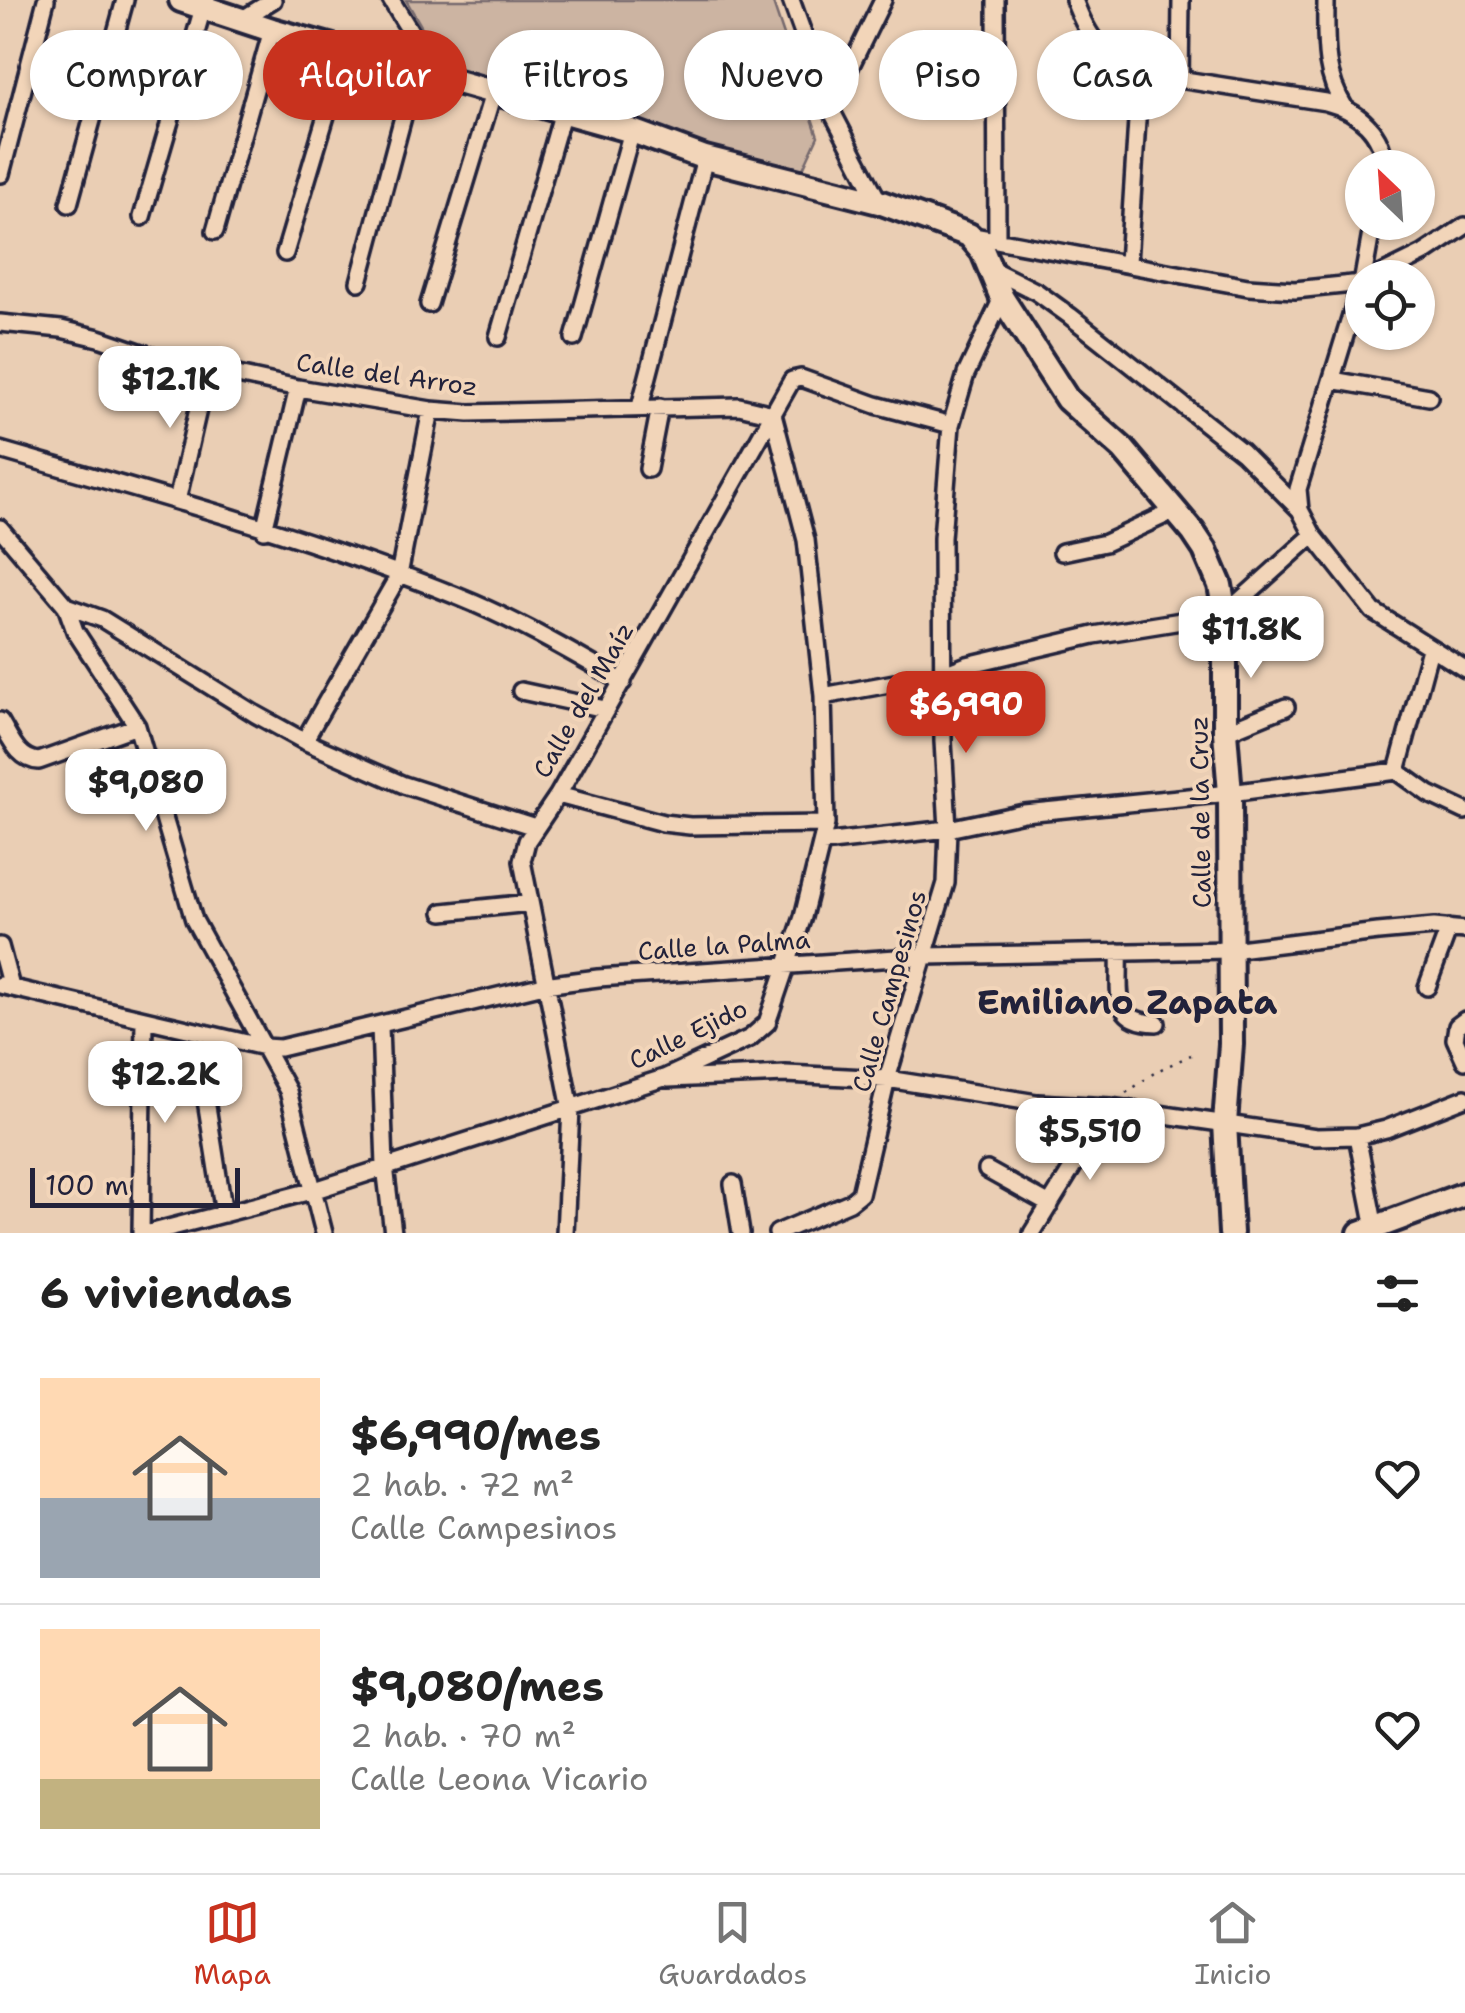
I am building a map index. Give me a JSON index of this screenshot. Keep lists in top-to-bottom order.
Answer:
{
  "streets": {
    "main road": ["Calle de la Cruz"],
    "street": [
      "Calle del Arroz",
      "Calle del Maíz",
      "Calle la Palma",
      "Calle Campesinos",
      "Calle Ejido"
    ]
  },
  "crossings": [
    ["Calle del Arroz", "Calle del Maíz"],
    ["Calle del Arroz", "Calle Ejido"],
    ["Calle del Maíz", "Calle la Palma"],
    ["Calle del Maíz", "Calle Campesinos"],
    ["Calle del Maíz", "Calle Ejido"],
    ["Calle de la Cruz", "Calle la Palma"],
    ["Calle de la Cruz", "Calle Campesinos"],
    ["Calle la Palma", "Calle Campesinos"],
    ["Calle la Palma", "Calle Ejido"]
  ],
  "districts": ["Emiliano Zapata"],
  "scale_bar": "100 m",
  "north": "top left",
  "page": {
    "chip": [
      "Comprar",
      "Alquilar",
      "Filtros",
      "Nuevo",
      "Piso",
      "Casa"
    ],
    "price": [
      "$12.1K",
      "$11.8K",
      "$6,990",
      "$9,080",
      "$12.2K",
      "$5,510"
    ],
    "scale": "100 m",
    "heading": "6 viviendas",
    "list": [
      {
        "name": "$6,990/mes",
        "note": "2 hab. · 72 m² · Calle Campesinos"
      },
      {
        "name": "$9,080/mes",
        "note": "2 hab. · 70 m² · Calle Leona Vicario"
      }
    ],
    "tabs": ["Mapa", "Guardados", "Inicio"]
  }
}
